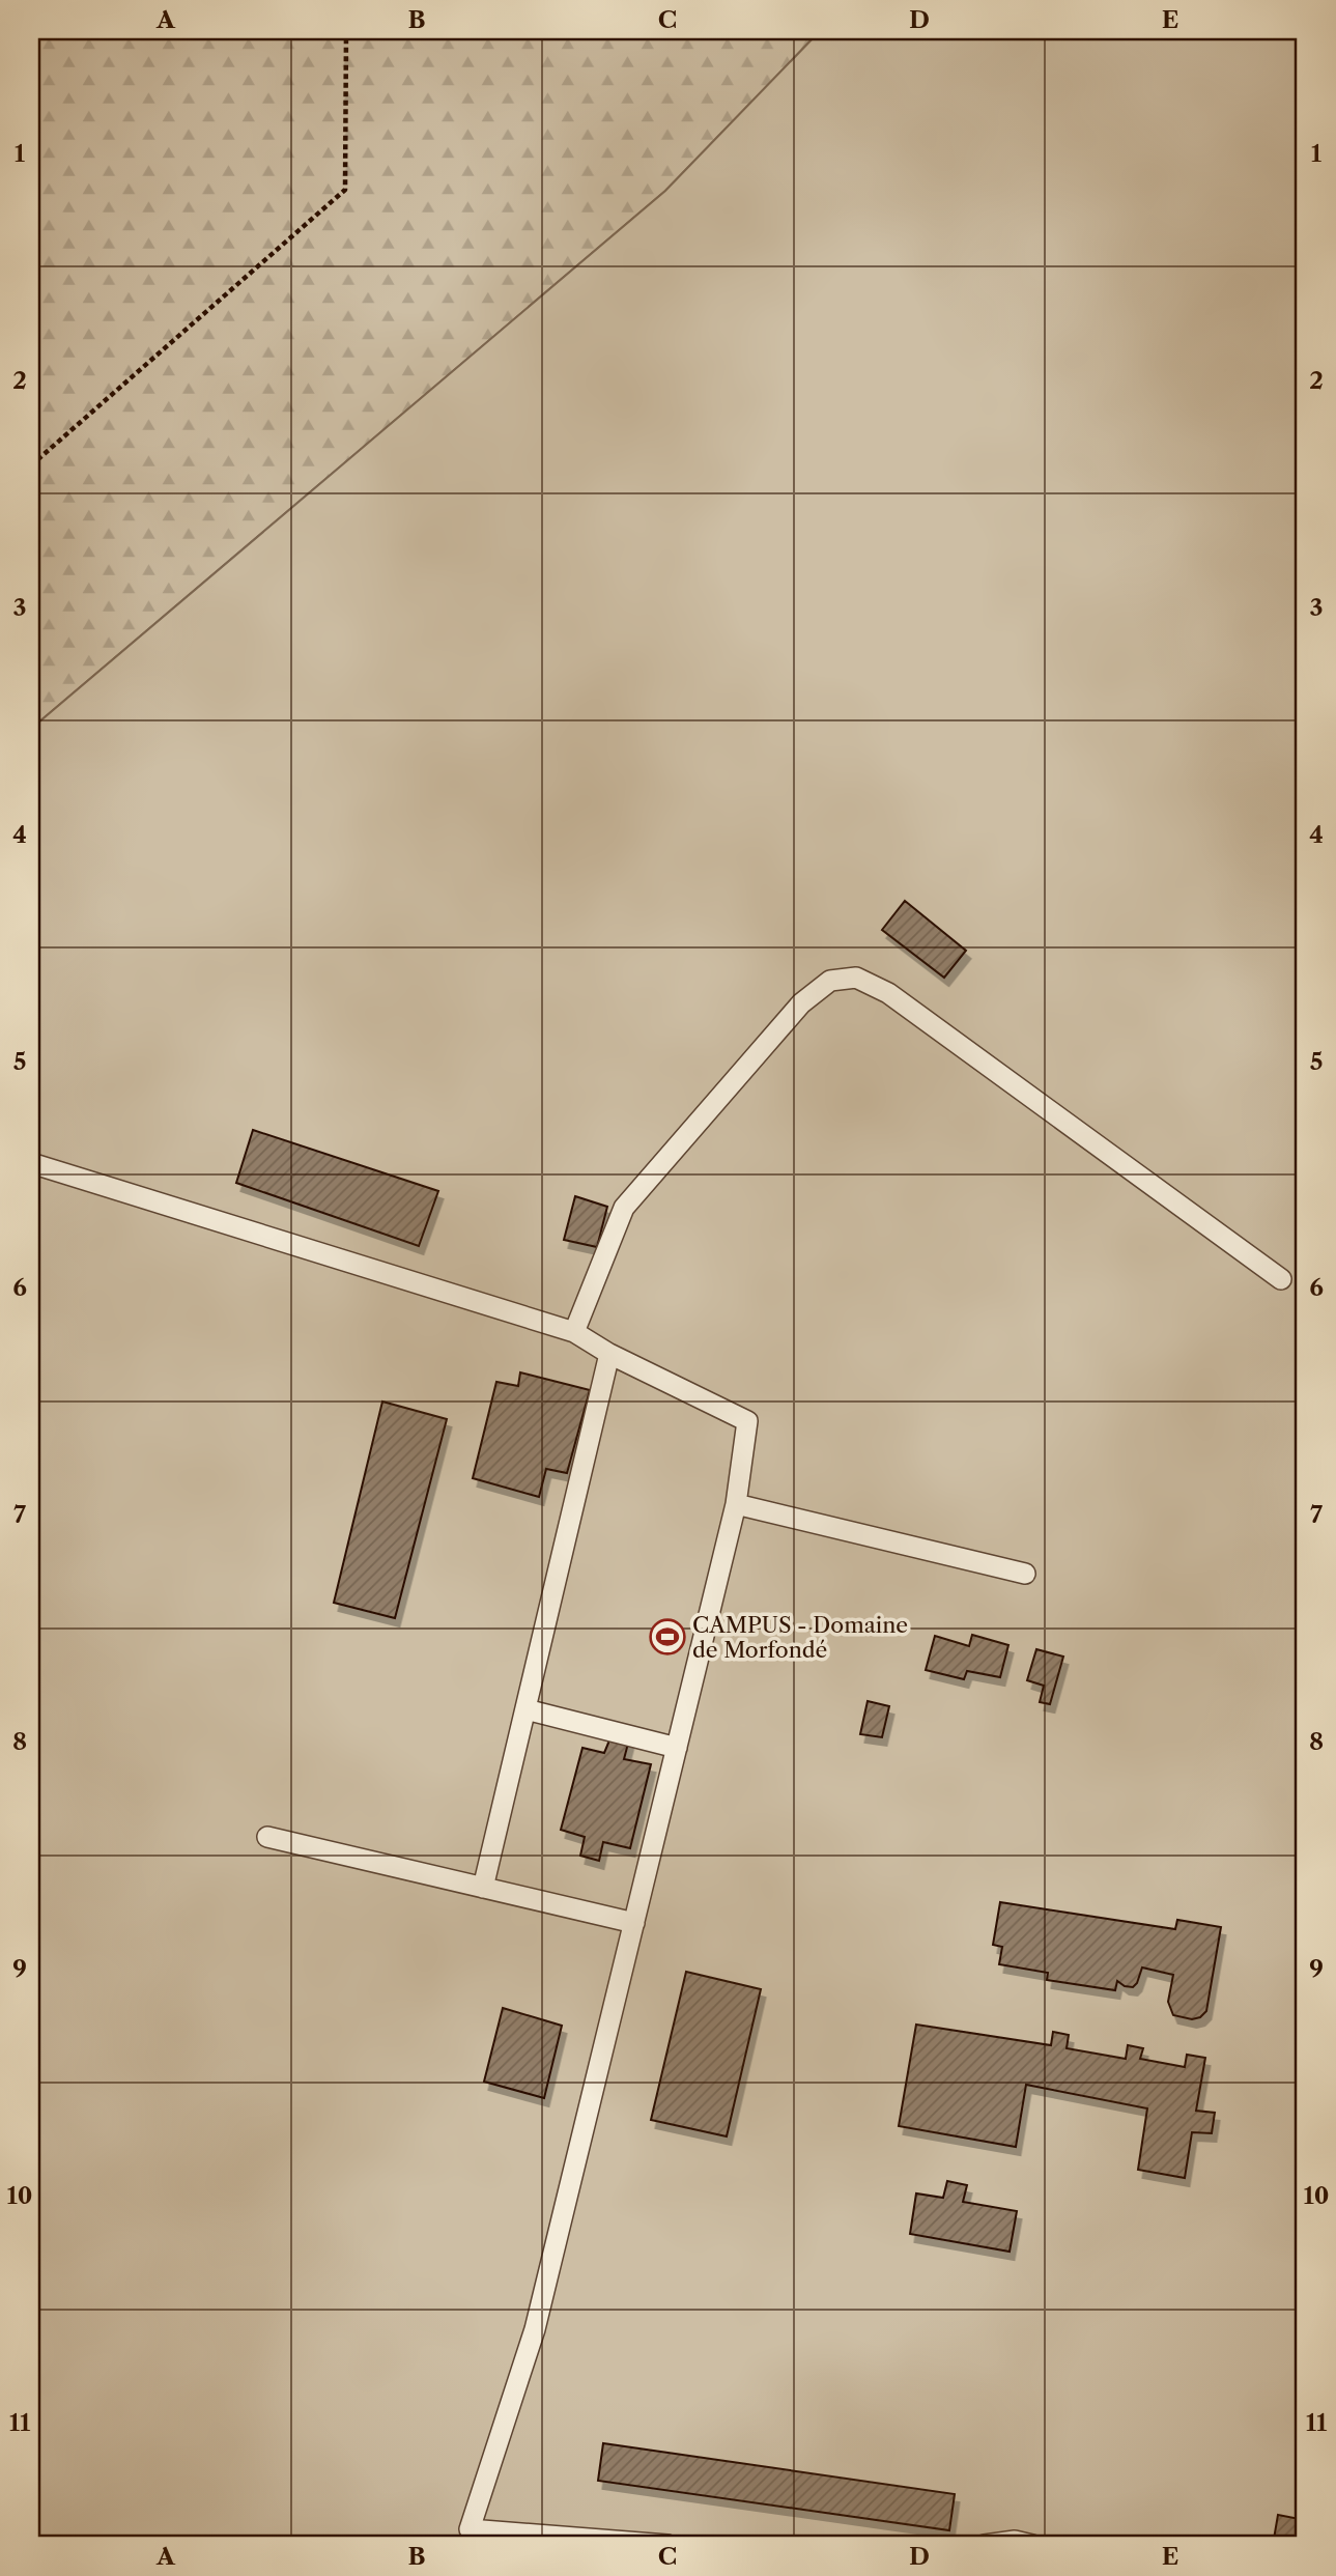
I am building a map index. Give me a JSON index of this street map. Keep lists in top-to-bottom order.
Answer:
{
  "places": {
    "sports": ["CAMPUS - Domaine de Morfondé"]
  },
  "grid": {
    "columns": [
      "A",
      "B",
      "C",
      "D",
      "E"
    ],
    "rows": [
      "1",
      "2",
      "3",
      "4",
      "5",
      "6",
      "7",
      "8",
      "9",
      "10",
      "11"
    ]
  }
}
